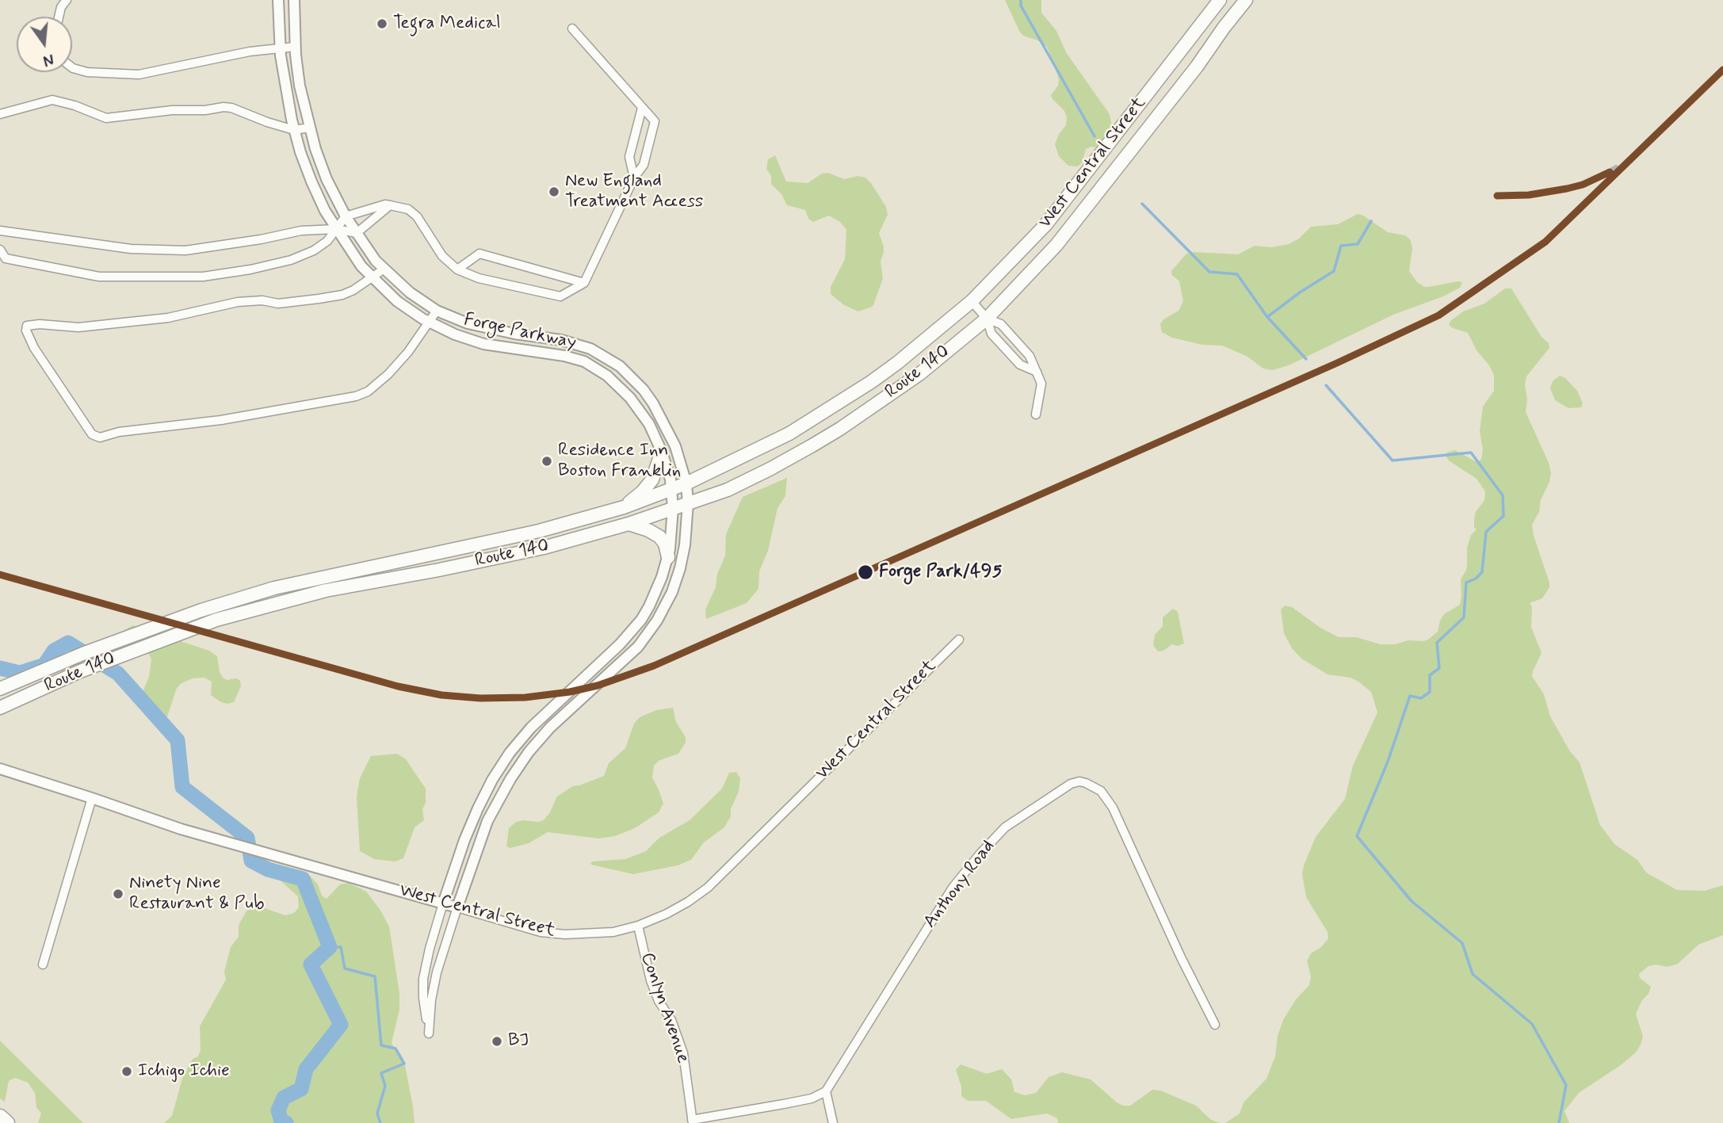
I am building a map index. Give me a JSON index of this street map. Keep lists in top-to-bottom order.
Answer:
{
  "streets": {
    "main road": ["West Central Street", "Route 140"],
    "street": ["Forge Parkway", "Anthony Road", "Conlyn Avenue"]
  },
  "crossings": [
    ["West Central Street", "Forge Parkway"],
    ["West Central Street", "Route 140"],
    ["West Central Street", "Conlyn Avenue"],
    ["Forge Parkway", "Route 140"]
  ],
  "places": [
    "Tegra Medical",
    "New England Treatment Access",
    "Residence Inn Boston Franklin",
    "Forge Park/495",
    "Ninety Nine Restaurant & Pub",
    "BJ",
    "Ichigo Ichie"
  ],
  "north": "bottom"
}
